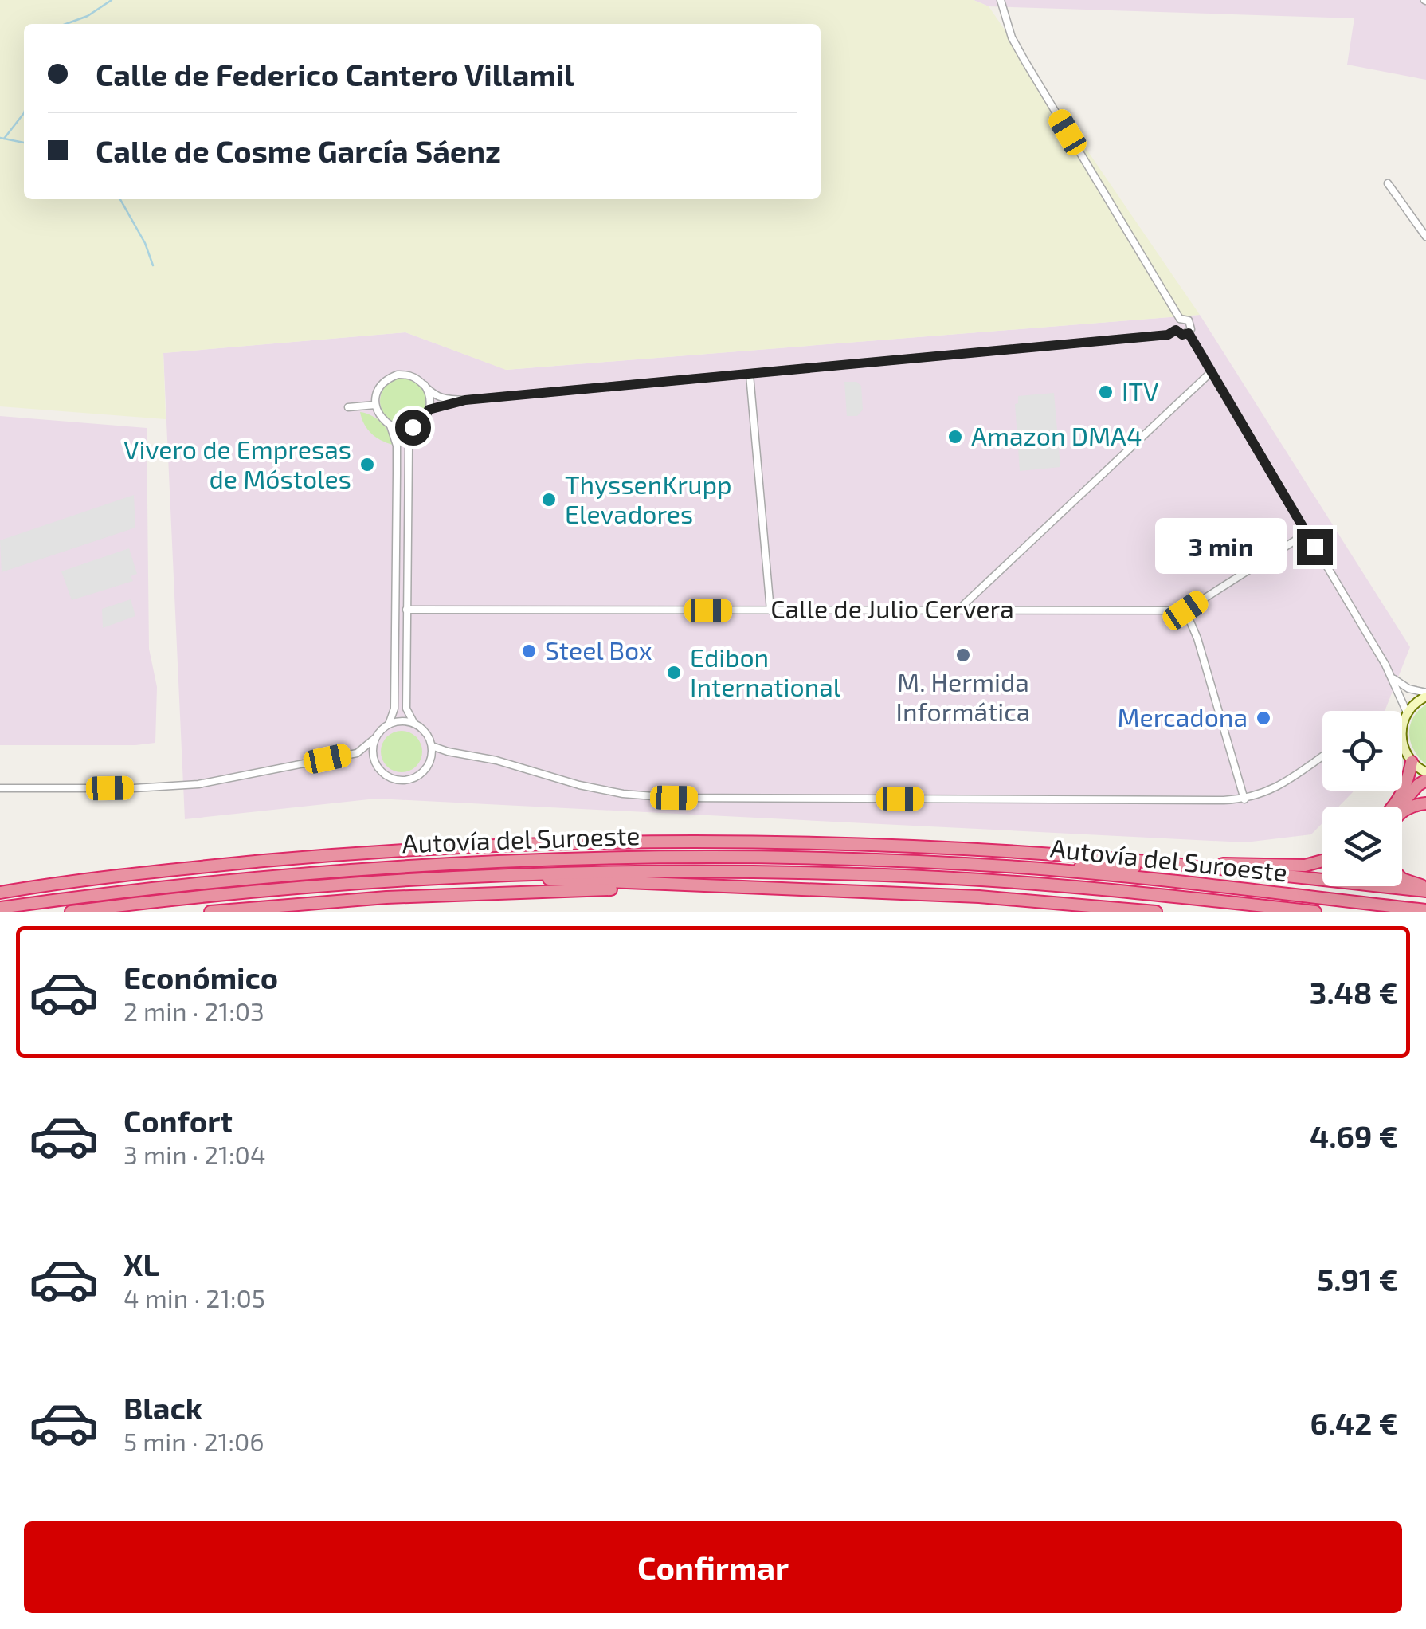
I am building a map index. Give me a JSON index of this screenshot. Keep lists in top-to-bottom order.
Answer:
{
  "streets": {
    "highway": ["Autovía del Suroeste"],
    "street": ["Calle de Julio Cervera"]
  },
  "places": [
    "ITV",
    "Amazon DMA4",
    "Vivero de Empresas de Móstoles",
    "ThyssenKrupp Elevadores",
    "Steel Box",
    "M. Hermida Informática",
    "Edibon International",
    "Mercadona"
  ],
  "page": {
    "banner": ["Calle de Federico Cantero Villamil", "Calle de Cosme García Sáenz"],
    "bubble": "3 min",
    "list": [
      {
        "name": "Económico",
        "note": "2 min · 21:03",
        "value": "3.48 €"
      },
      {
        "name": "Confort",
        "note": "3 min · 21:04",
        "value": "4.69 €"
      },
      {
        "name": "XL",
        "note": "4 min · 21:05",
        "value": "5.91 €"
      },
      {
        "name": "Black",
        "note": "5 min · 21:06",
        "value": "6.42 €"
      }
    ],
    "buttons": "Confirmar"
  }
}
